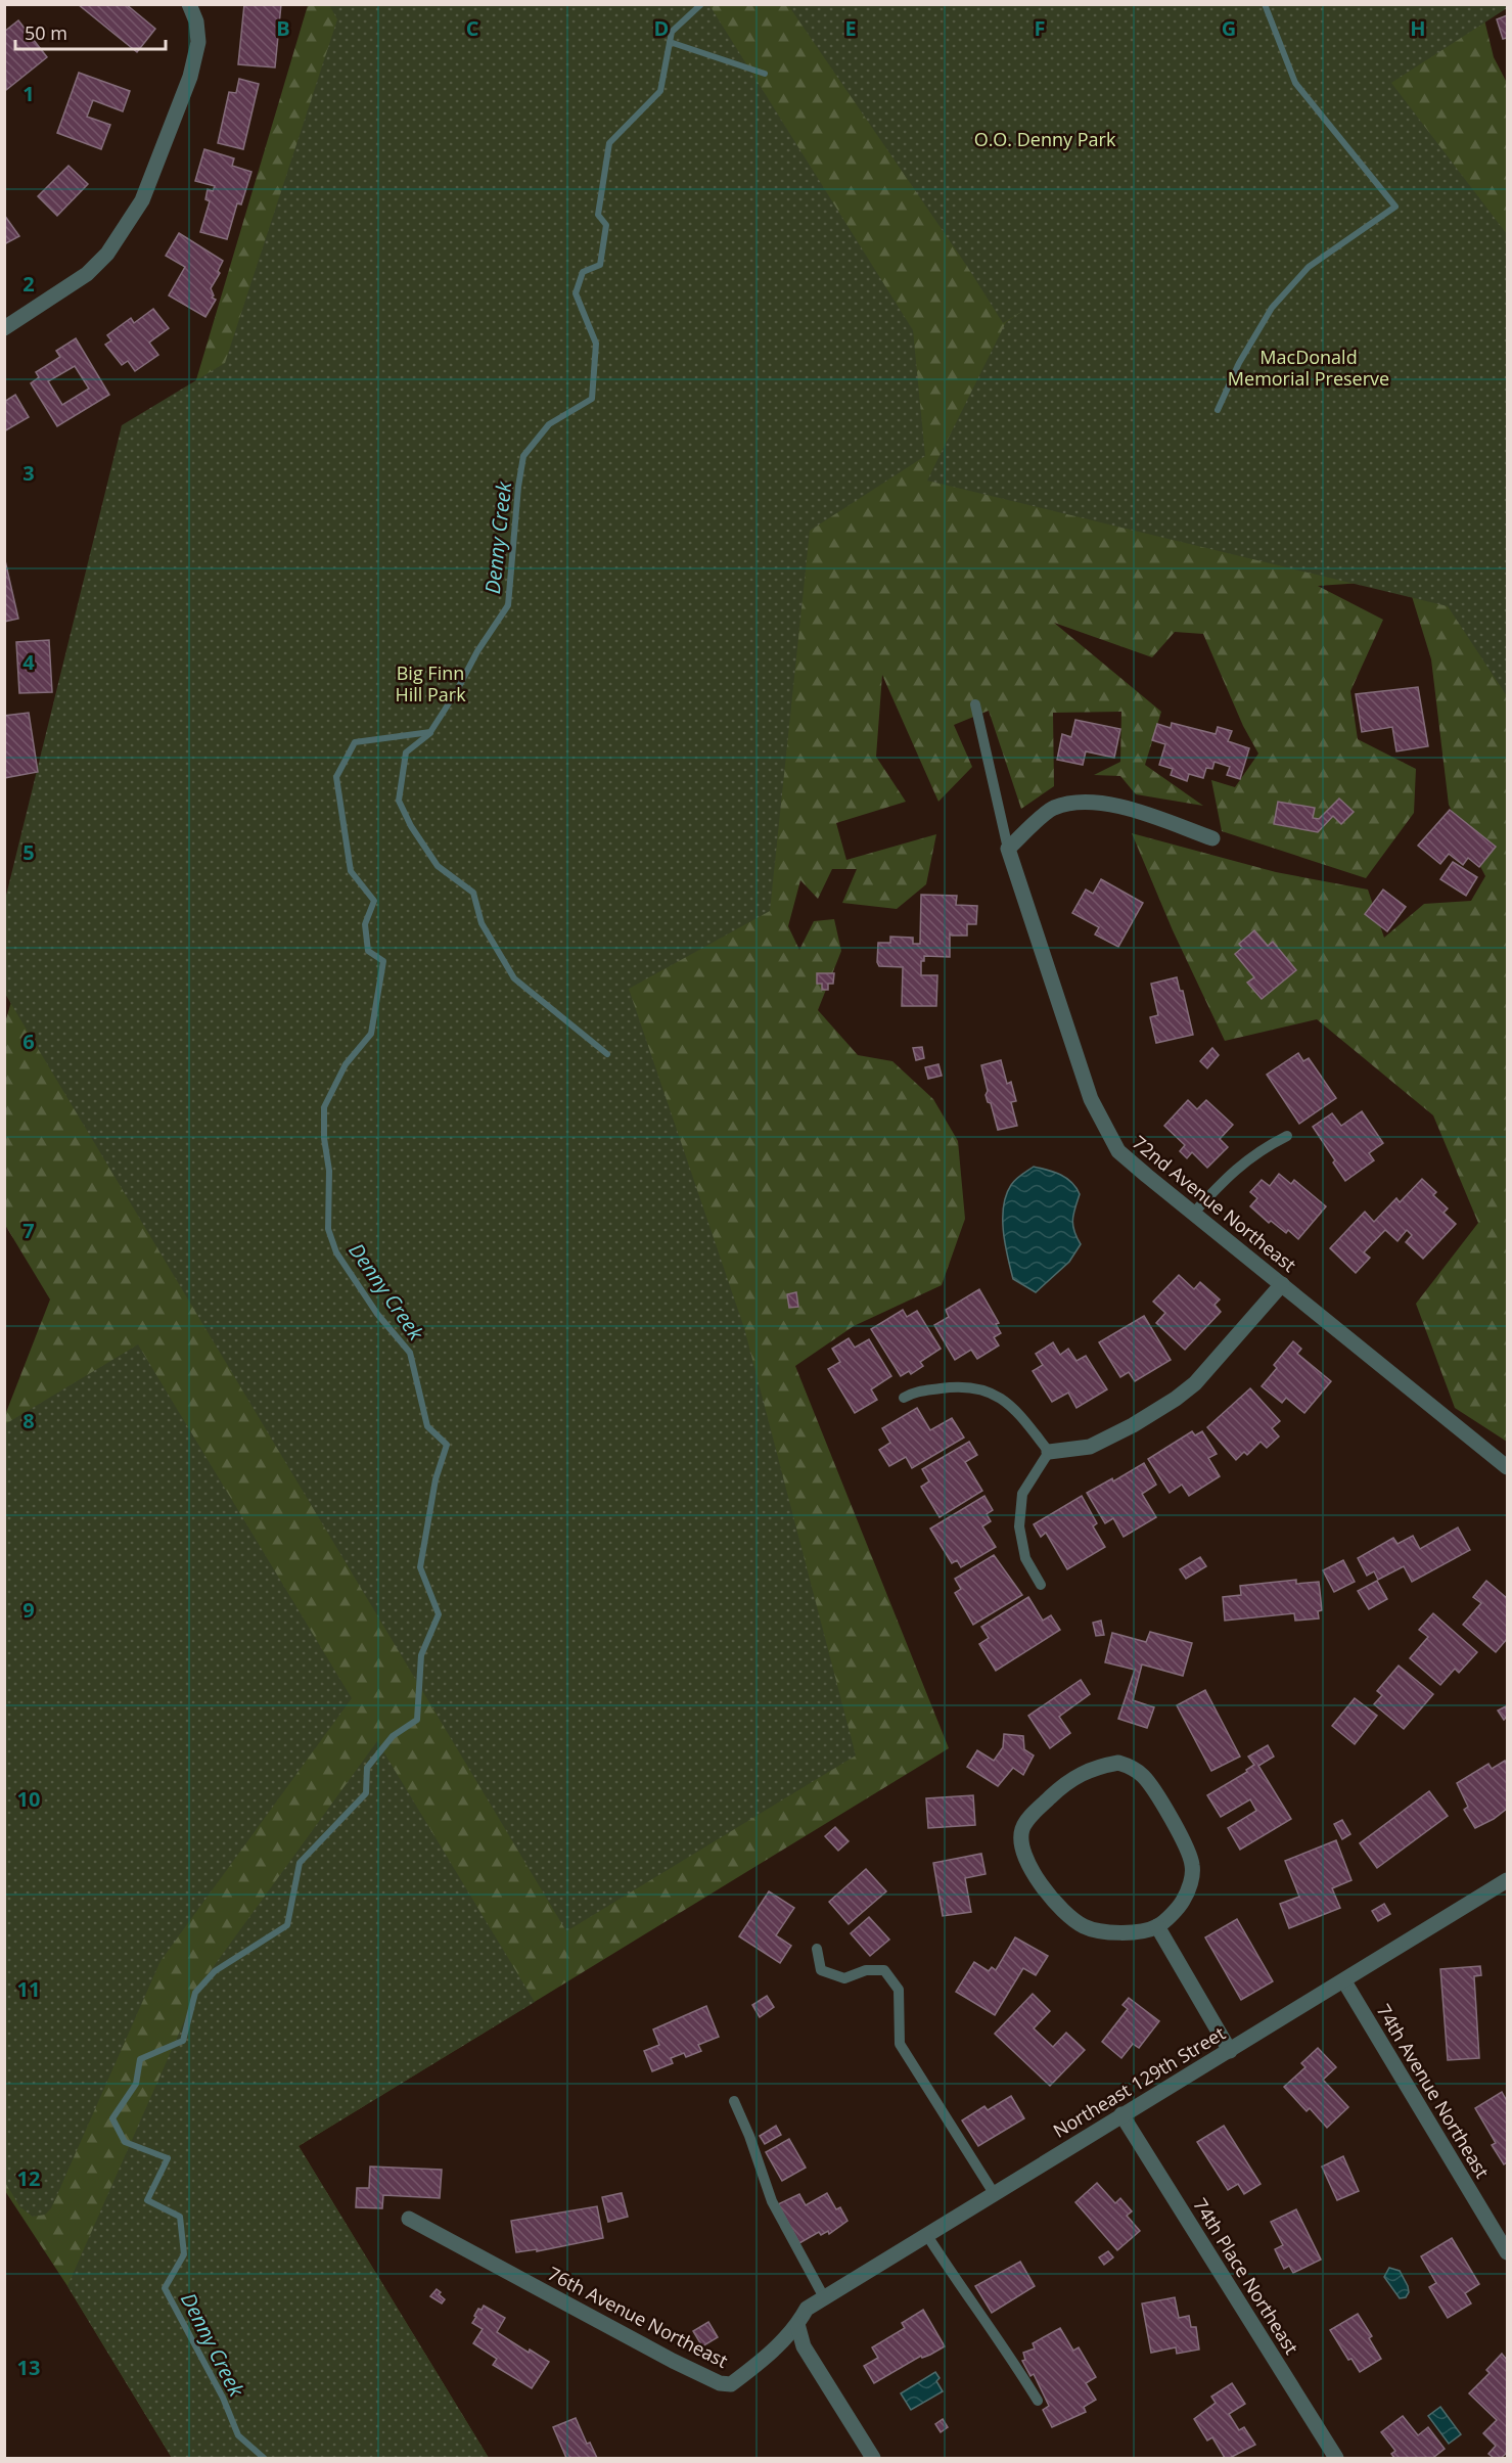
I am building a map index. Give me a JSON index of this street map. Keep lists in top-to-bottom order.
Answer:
{
  "streets": {
    "street": [
      "72nd Avenue Northeast",
      "Northeast 129th Street",
      "74th Avenue Northeast",
      "74th Place Northeast",
      "76th Avenue Northeast"
    ]
  },
  "crossings": [
    ["Northeast 129th Street", "74th Avenue Northeast"],
    ["Northeast 129th Street", "74th Place Northeast"],
    ["Northeast 129th Street", "76th Avenue Northeast"]
  ],
  "water": ["Denny Creek"],
  "parks": ["O.O. Denny Park", "MacDonald Memorial Preserve", "Big Finn Hill Park"],
  "scale_bar": "50 m",
  "grid": {
    "columns": [
      "B",
      "C",
      "D",
      "E",
      "F",
      "G",
      "H"
    ],
    "rows": [
      "1",
      "2",
      "3",
      "4",
      "5",
      "6",
      "7",
      "8",
      "9",
      "10",
      "11",
      "12",
      "13"
    ]
  }
}
